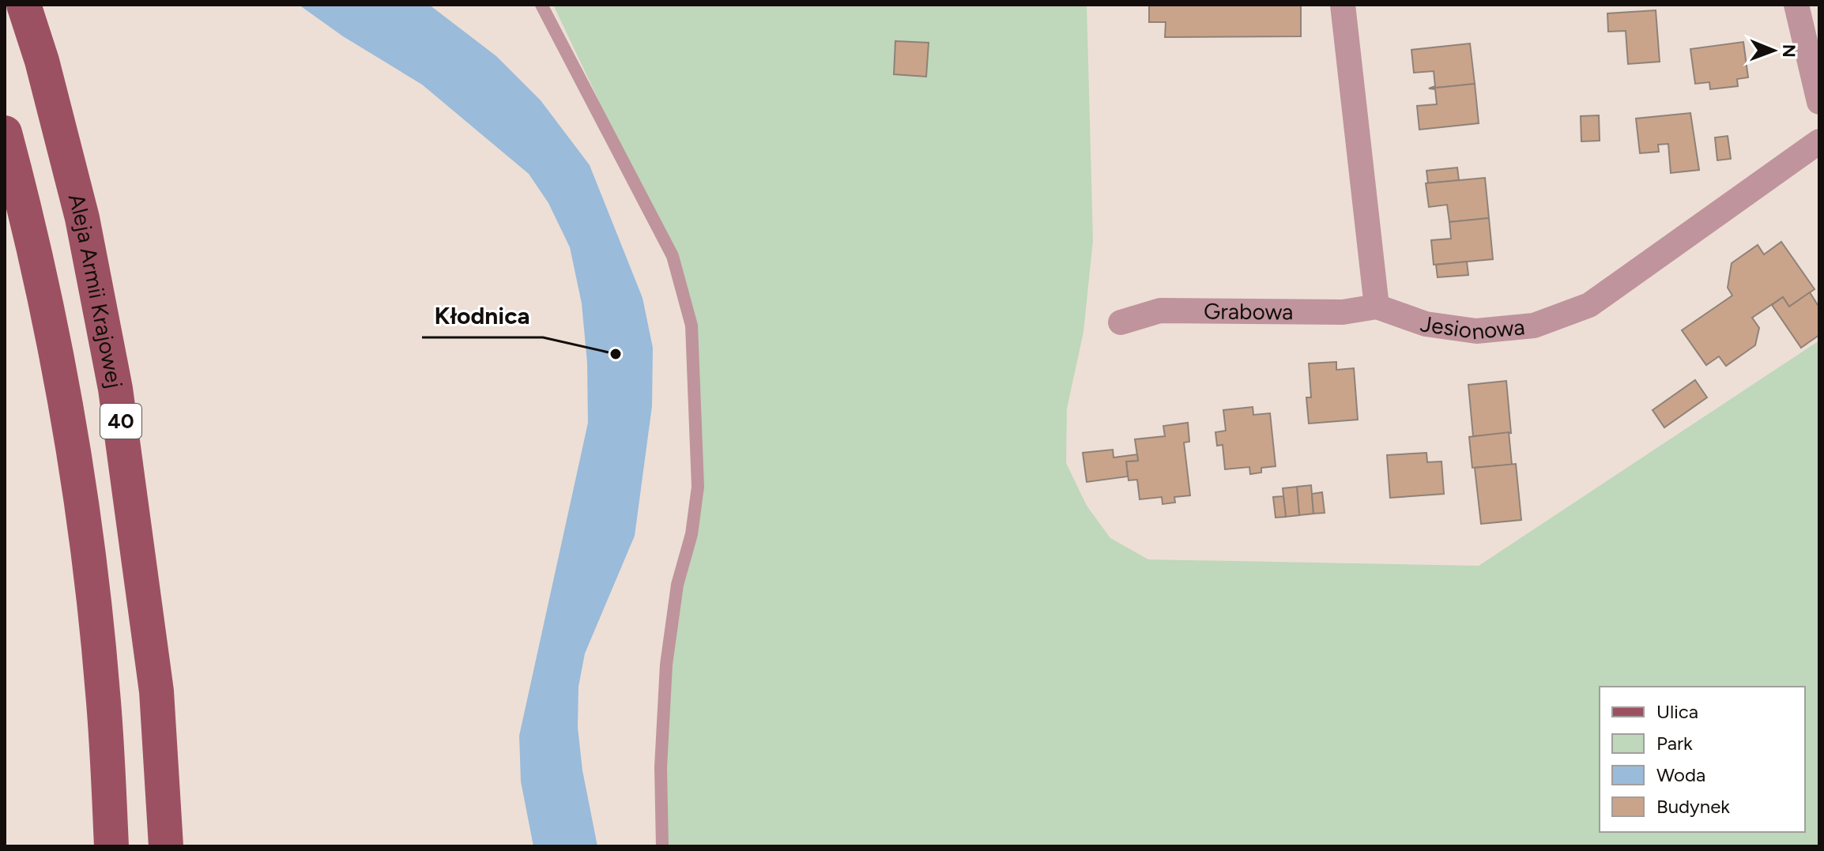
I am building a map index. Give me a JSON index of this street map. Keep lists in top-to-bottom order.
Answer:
{
  "streets": {
    "main road": ["Aleja Armii Krajowej", "40"],
    "street": ["Grabowa", "Jesionowa"]
  },
  "crossings": [
    ["Grabowa", "Jesionowa"]
  ],
  "places": ["Kłodnica"],
  "legend": [
    "Ulica",
    "Park",
    "Woda",
    "Budynek"
  ],
  "north": "right"
}
